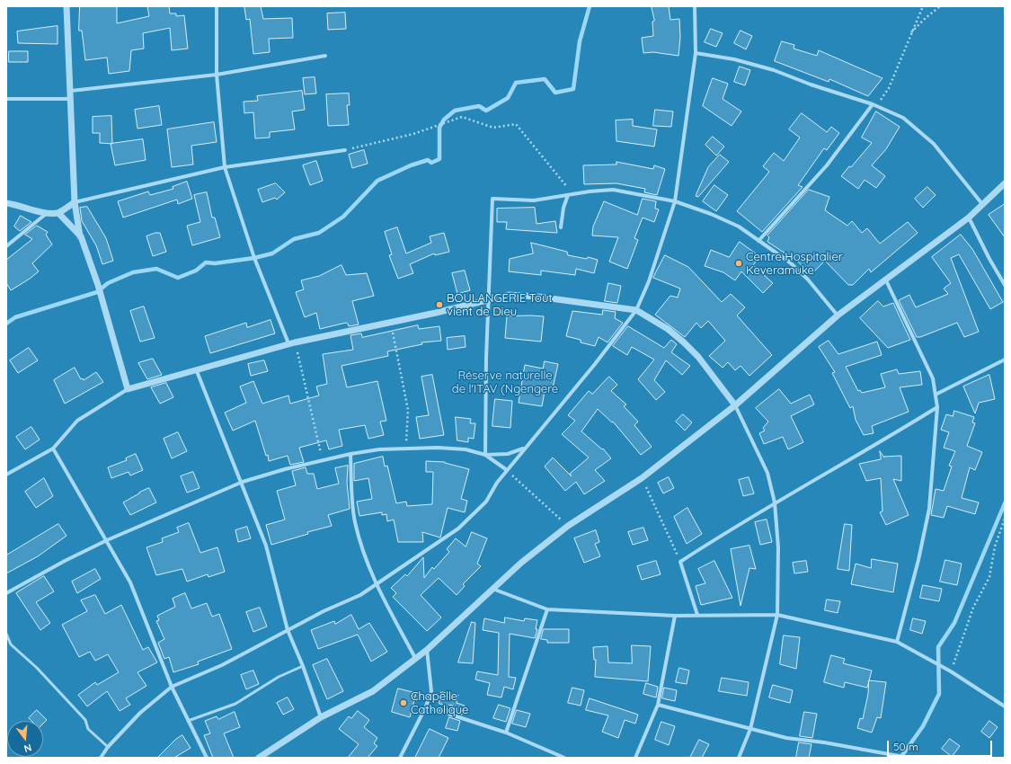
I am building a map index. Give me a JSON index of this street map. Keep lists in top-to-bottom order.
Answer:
{
  "parks": ["Réserve naturelle de l'ITAV (Ngengere"],
  "places": ["Centre Hospitalier Keveramuke", "BOULANGERIE Tout vient de Dieu", "Chapelle Catholique"],
  "scale_bar": "50 m",
  "north": "bottom"
}
